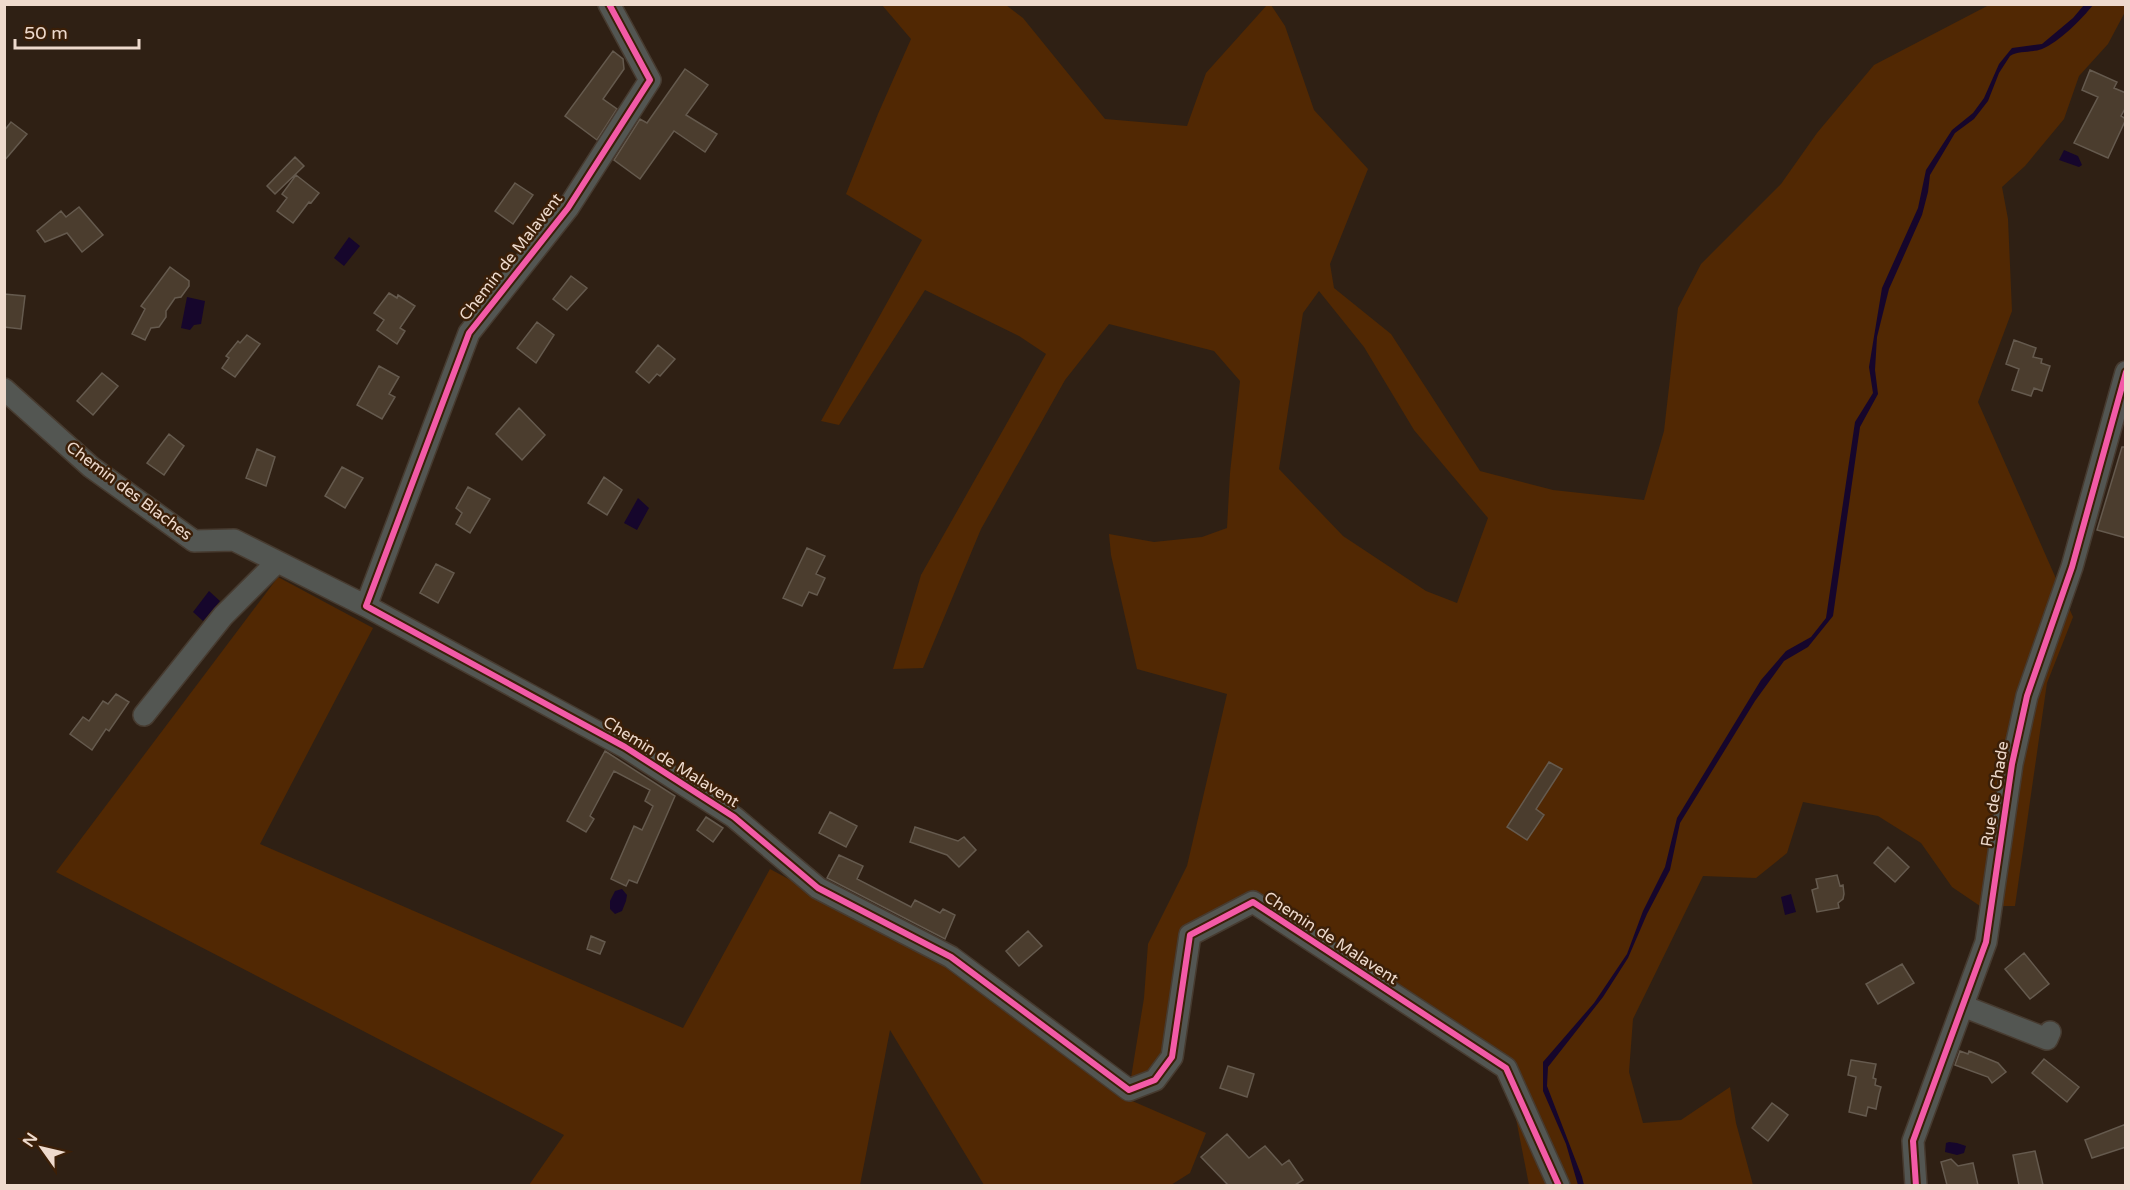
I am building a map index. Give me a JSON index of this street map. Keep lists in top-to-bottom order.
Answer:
{
  "streets": {
    "street": ["Chemin de Malavent", "Chemin des Blaches", "Rue de Chade"]
  },
  "crossings": [
    ["Chemin de Malavent", "Chemin des Blaches"]
  ],
  "scale_bar": "50 m",
  "north": "top left"
}
